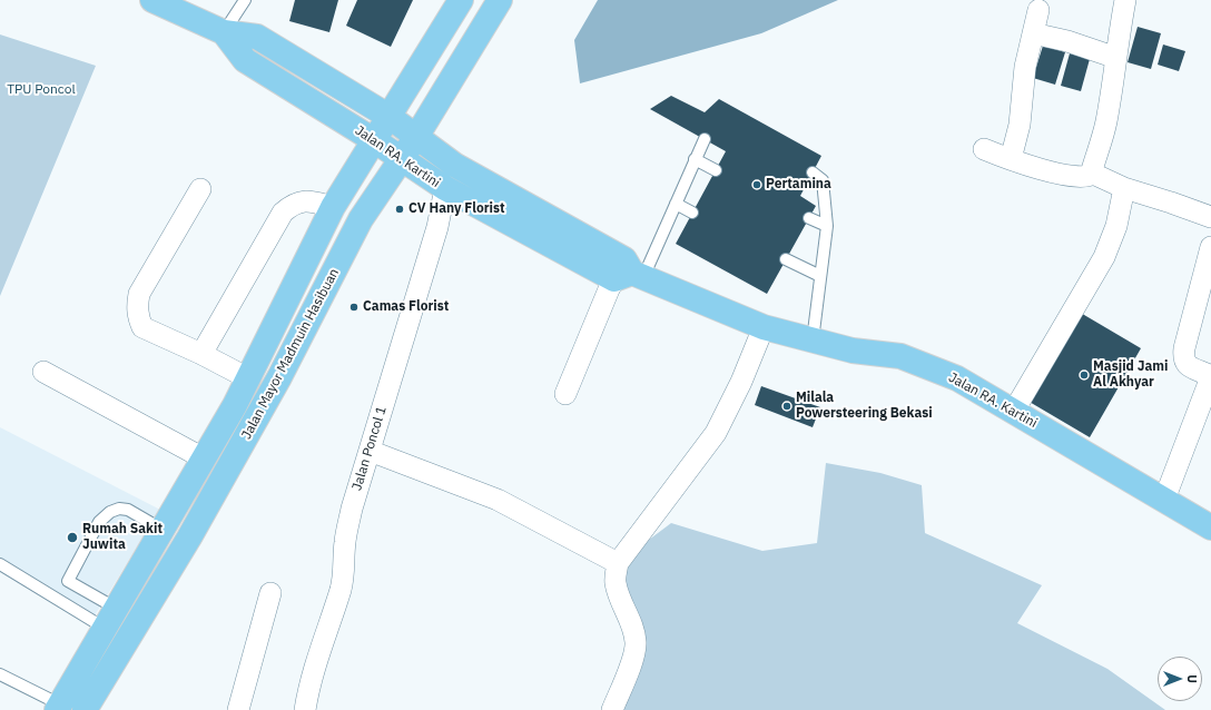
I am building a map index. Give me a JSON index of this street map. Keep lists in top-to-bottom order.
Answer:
{
  "streets": {
    "main road": ["Jalan RA. Kartini", "Jalan Mayor Madmuin Hasibuan"],
    "street": ["Jalan Poncol 1"]
  },
  "crossings": [
    ["Jalan RA. Kartini", "Jalan Mayor Madmuin Hasibuan"],
    ["Jalan RA. Kartini", "Jalan Poncol 1"]
  ],
  "parks": ["TPU Poncol"],
  "places": [
    "Pertamina",
    "CV Hany Florist",
    "Camas Florist",
    "Masjid Jami Al Akhyar",
    "Milala Powersteering Bekasi",
    "Rumah Sakit Juwita"
  ],
  "north": "right"
}
